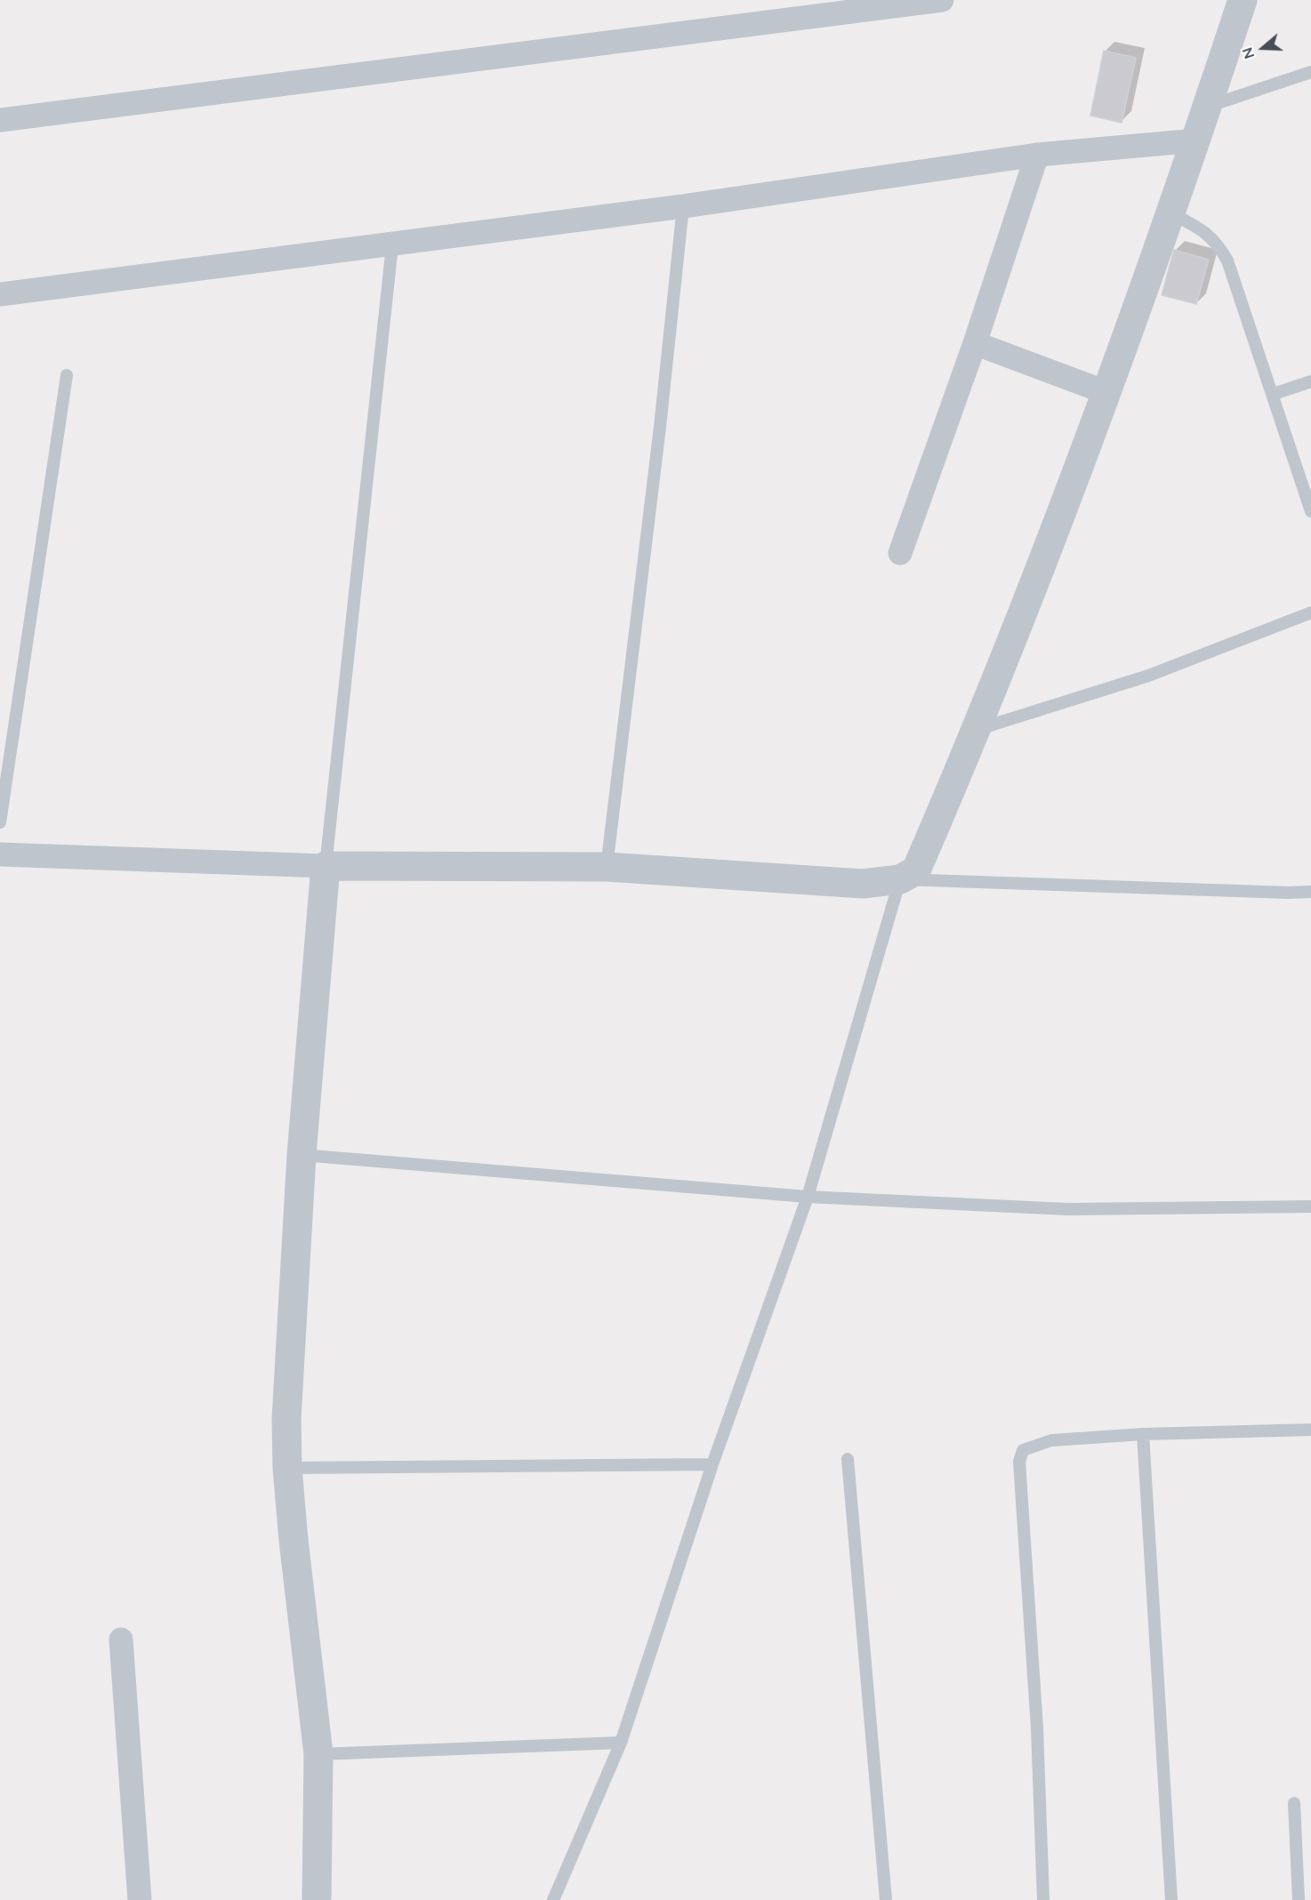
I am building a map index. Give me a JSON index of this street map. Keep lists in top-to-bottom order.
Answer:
{
  "north": "left"
}
